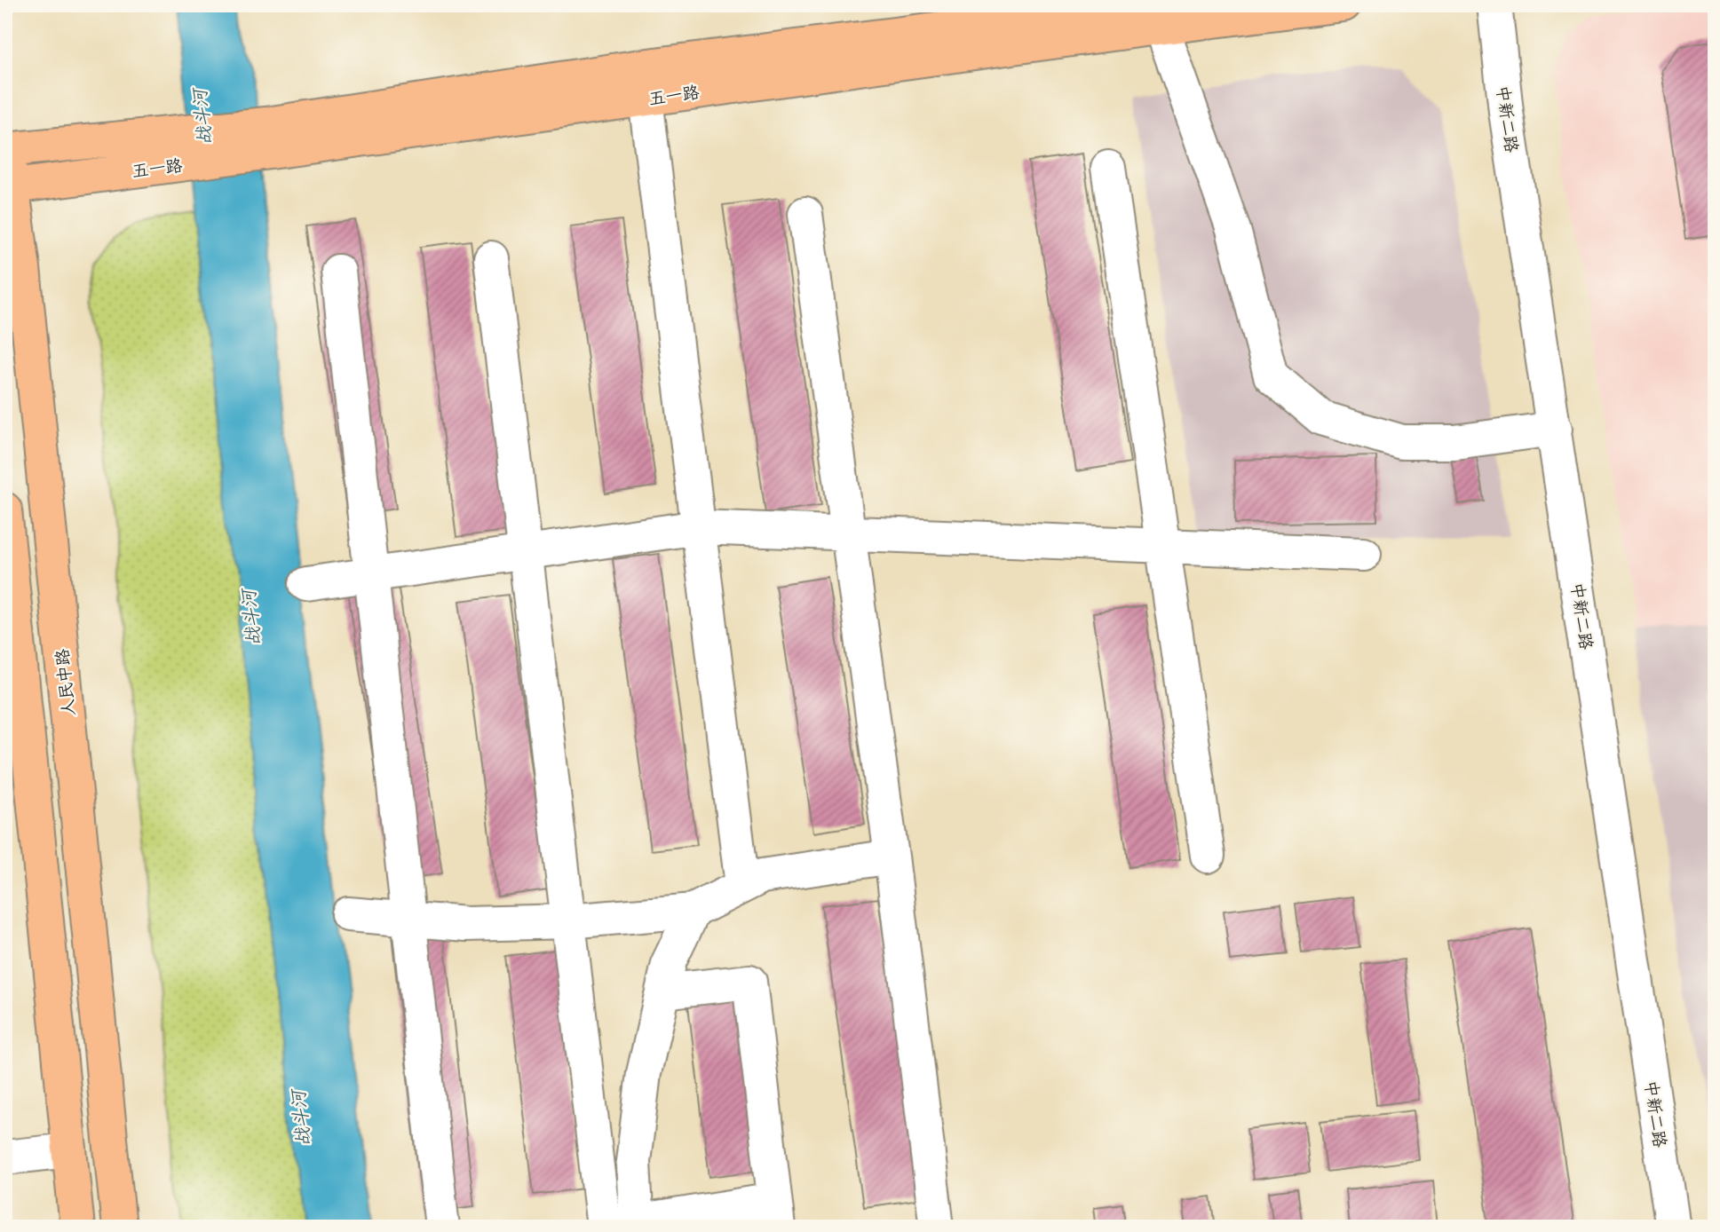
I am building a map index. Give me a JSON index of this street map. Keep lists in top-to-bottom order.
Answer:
{
  "streets": {
    "main road": ["五一路", "人民中路"],
    "street": ["中新二路"]
  },
  "crossings": [
    ["五一路", "人民中路"]
  ],
  "water": ["战斗河"]
}
